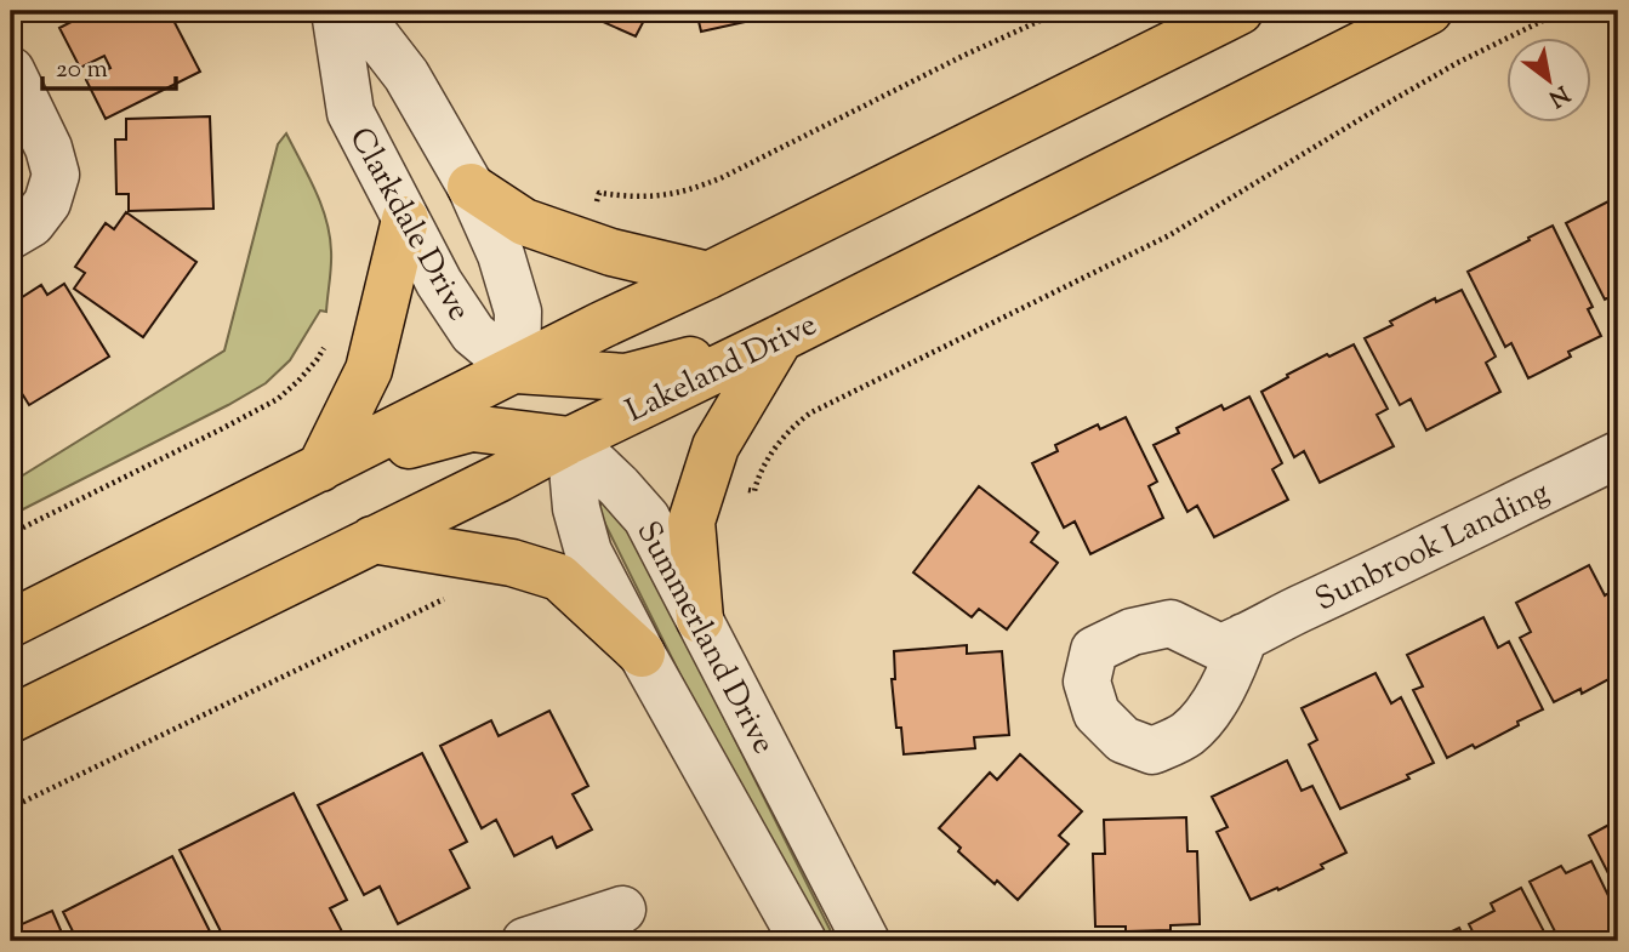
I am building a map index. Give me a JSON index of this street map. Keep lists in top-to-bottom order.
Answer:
{
  "streets": {
    "main road": ["Lakeland Drive"],
    "street": ["Clarkdale Drive", "Sunbrook Landing", "Summerland Drive"]
  },
  "crossings": [
    ["Lakeland Drive", "Summerland Drive"]
  ],
  "scale_bar": "20 m",
  "north": "bottom right"
}
